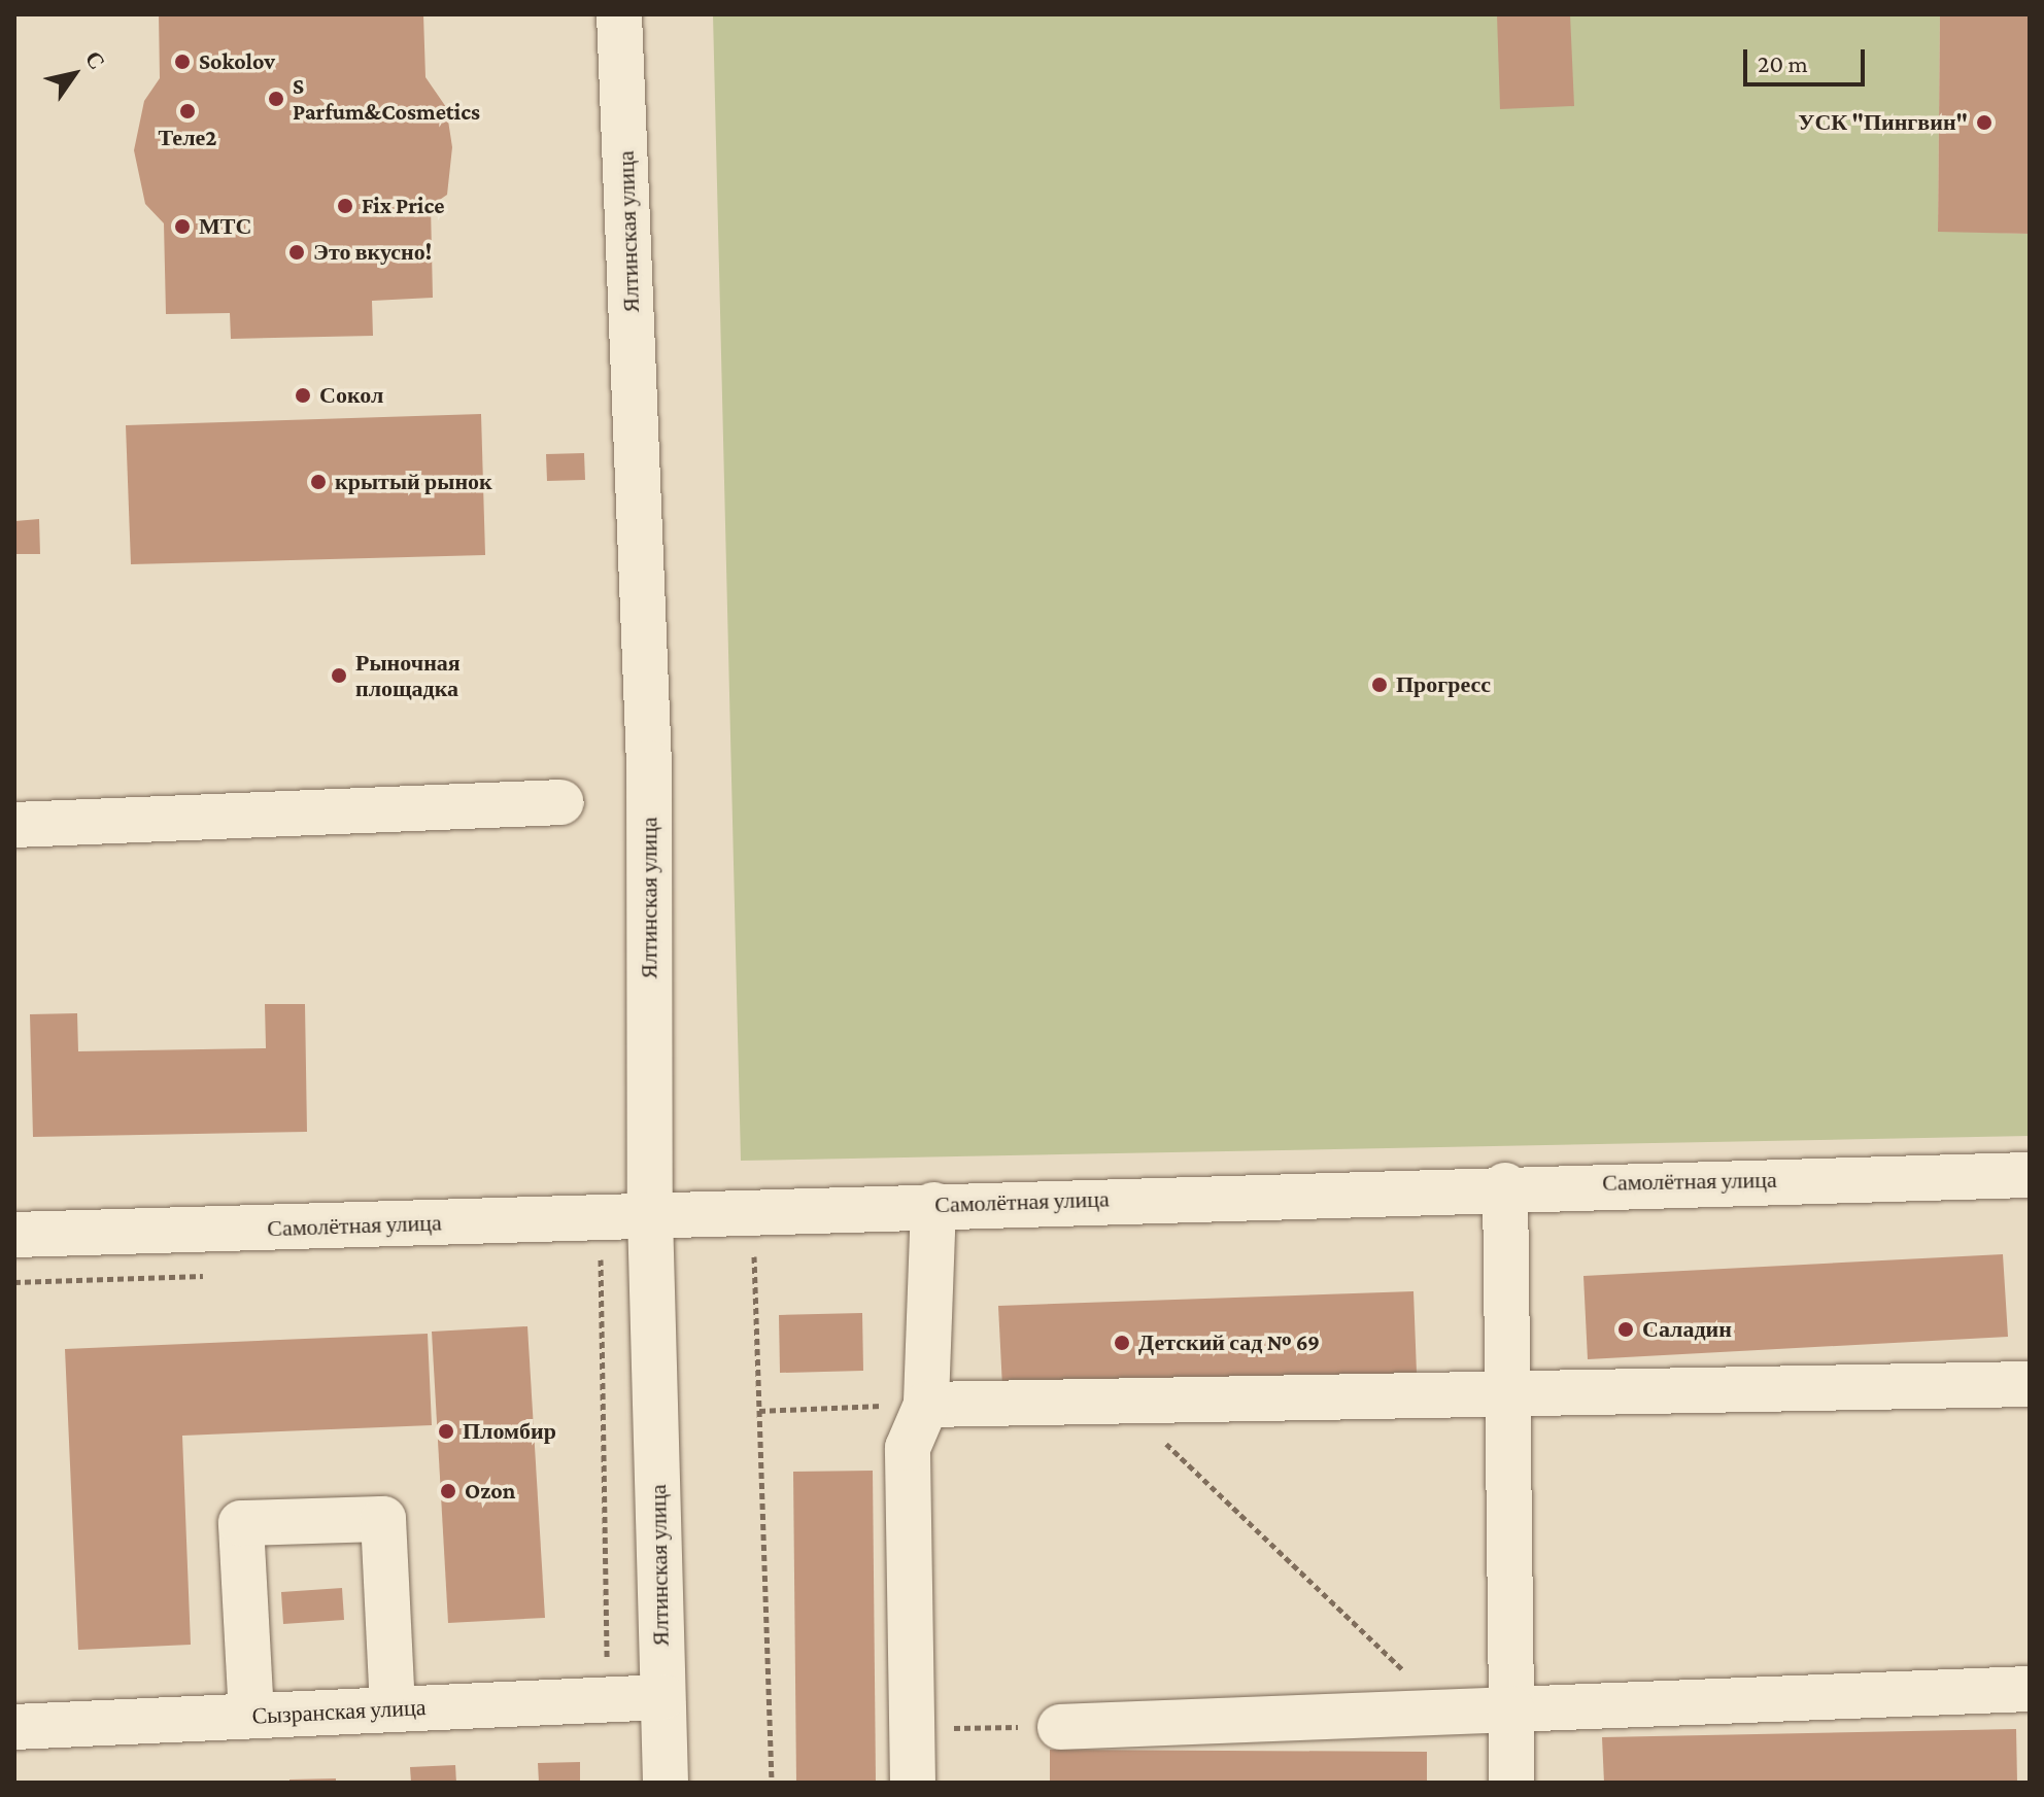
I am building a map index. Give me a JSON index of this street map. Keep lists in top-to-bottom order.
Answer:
{
  "streets": {
    "street": ["Ялтинская улица", "Самолётная улица", "Сызранская улица"]
  },
  "crossings": [
    ["Ялтинская улица", "Самолётная улица"],
    ["Ялтинская улица", "Сызранская улица"]
  ],
  "places": [
    "Sokolov",
    "S Parfum&Cosmetics",
    "Теле2",
    "УСК \"Пингвин\"",
    "Fix Price",
    "МТС",
    "Это вкусно!",
    "Сокол",
    "крытый рынок",
    "Рыночная площадка",
    "Прогресс",
    "Саладин",
    "Детский сад № 69",
    "Пломбир",
    "Ozon"
  ],
  "scale_bar": "20 m",
  "north": "top right"
}
